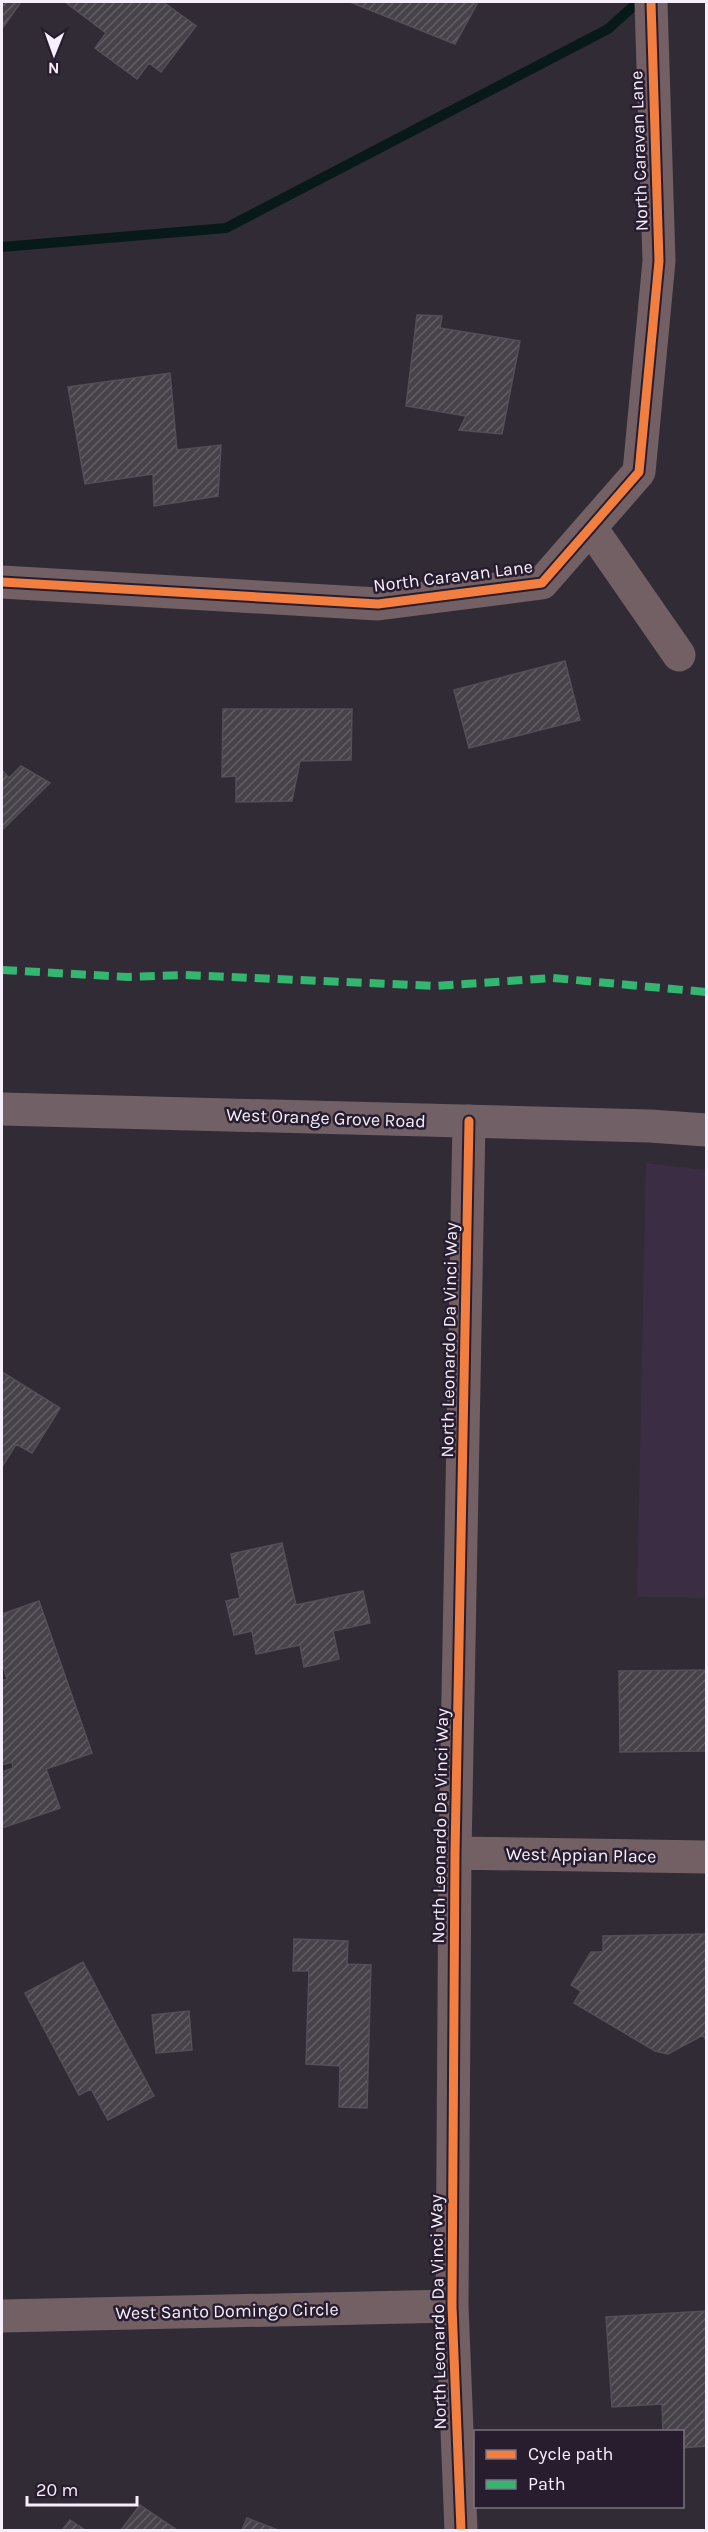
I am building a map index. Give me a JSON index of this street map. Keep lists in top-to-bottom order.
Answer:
{
  "streets": {
    "main road": ["West Orange Grove Road"],
    "street": [
      "North Caravan Lane",
      "North Leonardo Da Vinci Way",
      "West Appian Place",
      "West Santo Domingo Circle"
    ]
  },
  "crossings": [
    ["West Orange Grove Road", "North Leonardo Da Vinci Way"],
    ["North Leonardo Da Vinci Way", "West Appian Place"],
    ["North Leonardo Da Vinci Way", "West Santo Domingo Circle"]
  ],
  "legend": ["Cycle path", "Path"],
  "scale_bar": "20 m",
  "north": "bottom"
}
